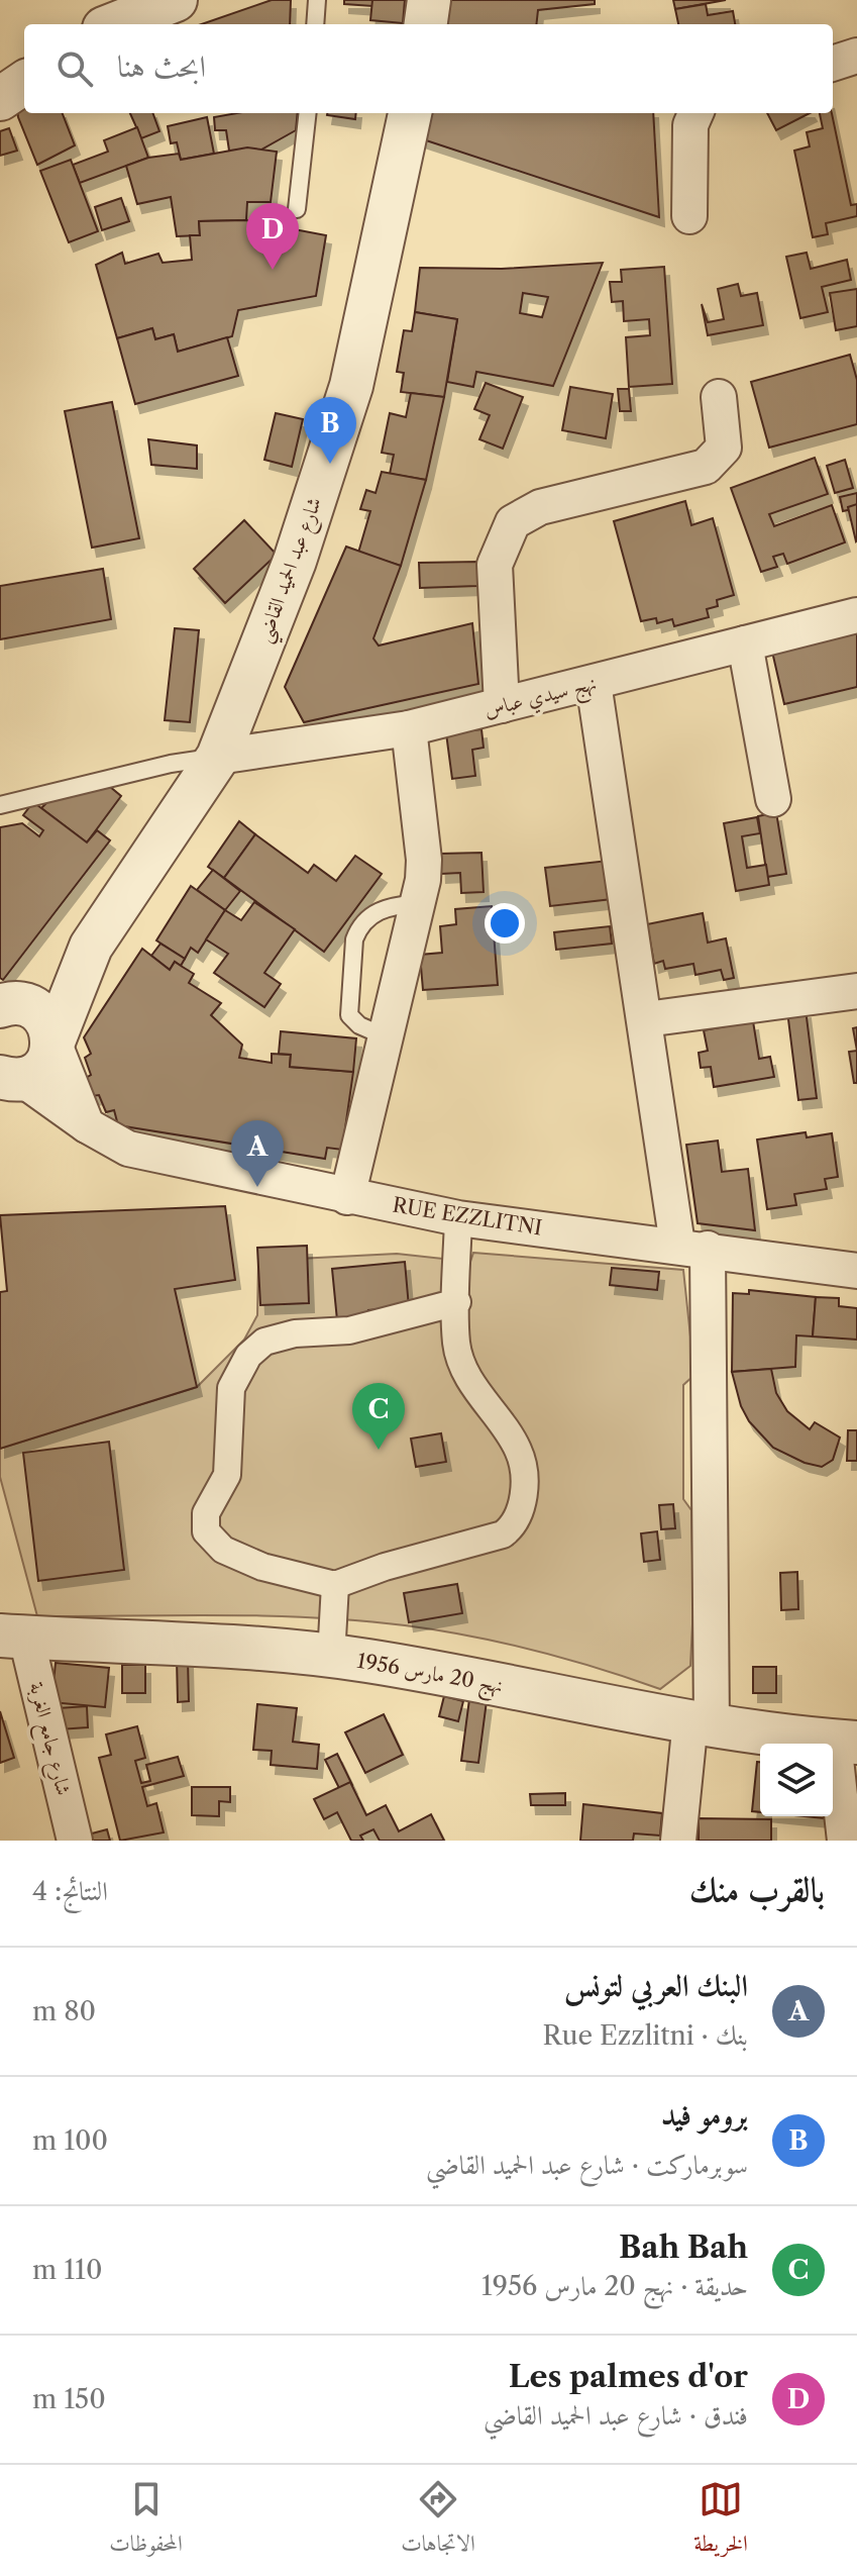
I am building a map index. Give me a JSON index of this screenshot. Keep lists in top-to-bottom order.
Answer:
{
  "streets": {
    "street": [
      "شارع عبد الحميد القاضي",
      "نهج سيدي عباس",
      "RUE EZZLITNI",
      "نهج 20 مارس 1956",
      "شارع جامع الغربة"
    ]
  },
  "crossings": [
    ["شارع عبد الحميد القاضي", "نهج سيدي عباس"],
    ["شارع عبد الحميد القاضي", "RUE EZZLITNI"],
    ["نهج 20 مارس 1956", "شارع جامع الغربة"]
  ],
  "page": {
    "search": "ابحث هنا",
    "pins": [
      "D",
      "B",
      "A",
      "C"
    ],
    "heading": ["بالقرب منك", "النتائج: 4"],
    "list": [
      {
        "mark": "A",
        "name": "البنك العربي لتونس",
        "note": "بنك · Rue Ezzlitni",
        "value": "80 m"
      },
      {
        "mark": "B",
        "name": "برومو فيد",
        "note": "سوبرماركت · شارع عبد الحميد القاضي",
        "value": "100 m"
      },
      {
        "mark": "C",
        "name": "Bah Bah",
        "note": "حديقة · نهج 20 مارس 1956",
        "value": "110 m"
      },
      {
        "mark": "D",
        "name": "Les palmes d'or",
        "note": "فندق · شارع عبد الحميد القاضي",
        "value": "150 m"
      }
    ],
    "nav": ["الخريطة", "الاتجاهات", "المحفوظات"]
  }
}
